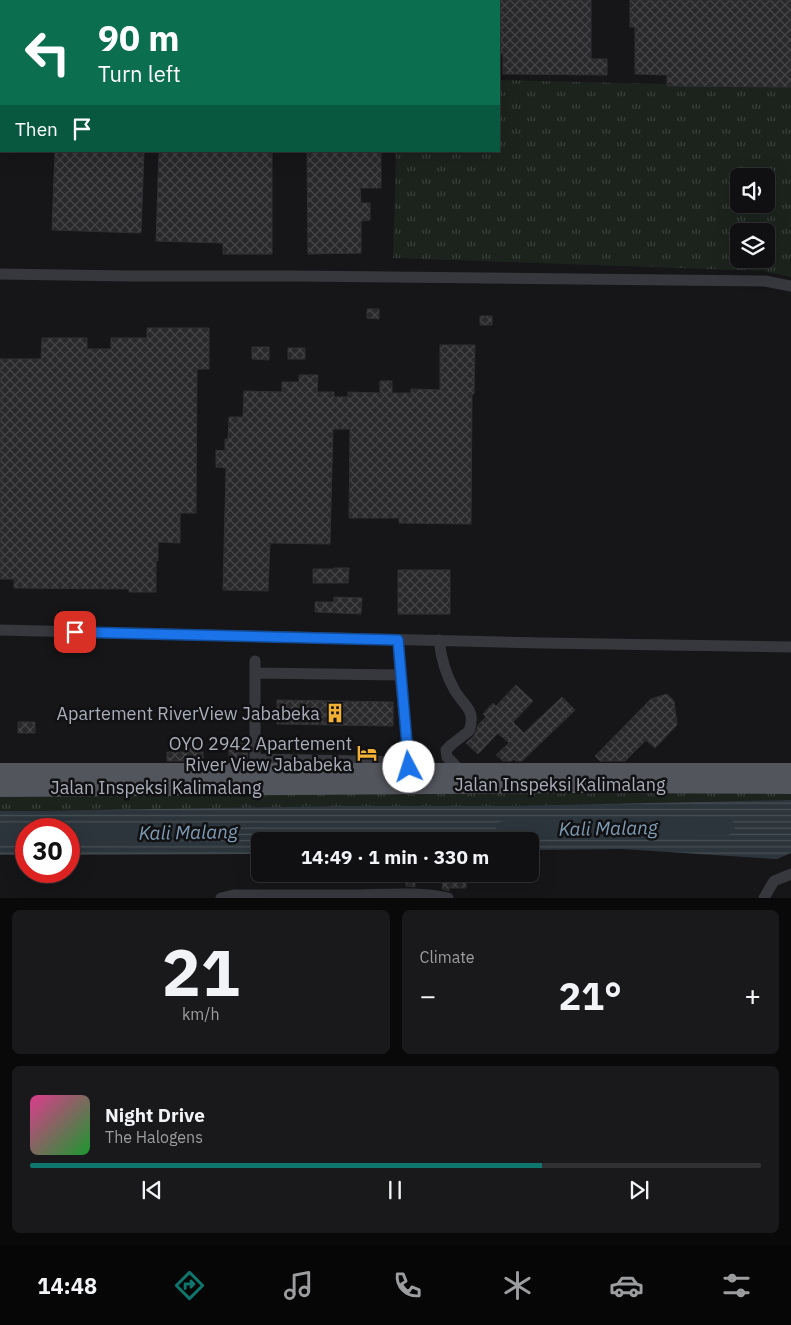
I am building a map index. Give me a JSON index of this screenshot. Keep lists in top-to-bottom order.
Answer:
{
  "streets": {
    "main road": ["Jalan Inspeksi Kalimalang"]
  },
  "water": ["Kali Malang"],
  "places": {
    "building": ["Apartement RiverView Jababeka"],
    "hotel": ["OYO 2942 Apartement River View Jababeka"]
  },
  "page": {
    "turn": ["90 m", "Turn left"],
    "then": "Then",
    "limit": "30",
    "trip": "14:49 · 1 min · 330 m",
    "tile": [
      ["21", "km/h"],
      "Climate"
    ],
    "heat": ["−", "21°", "+"],
    "song": ["Night Drive", "The Halogens"],
    "tabs": "14:48"
  }
}
